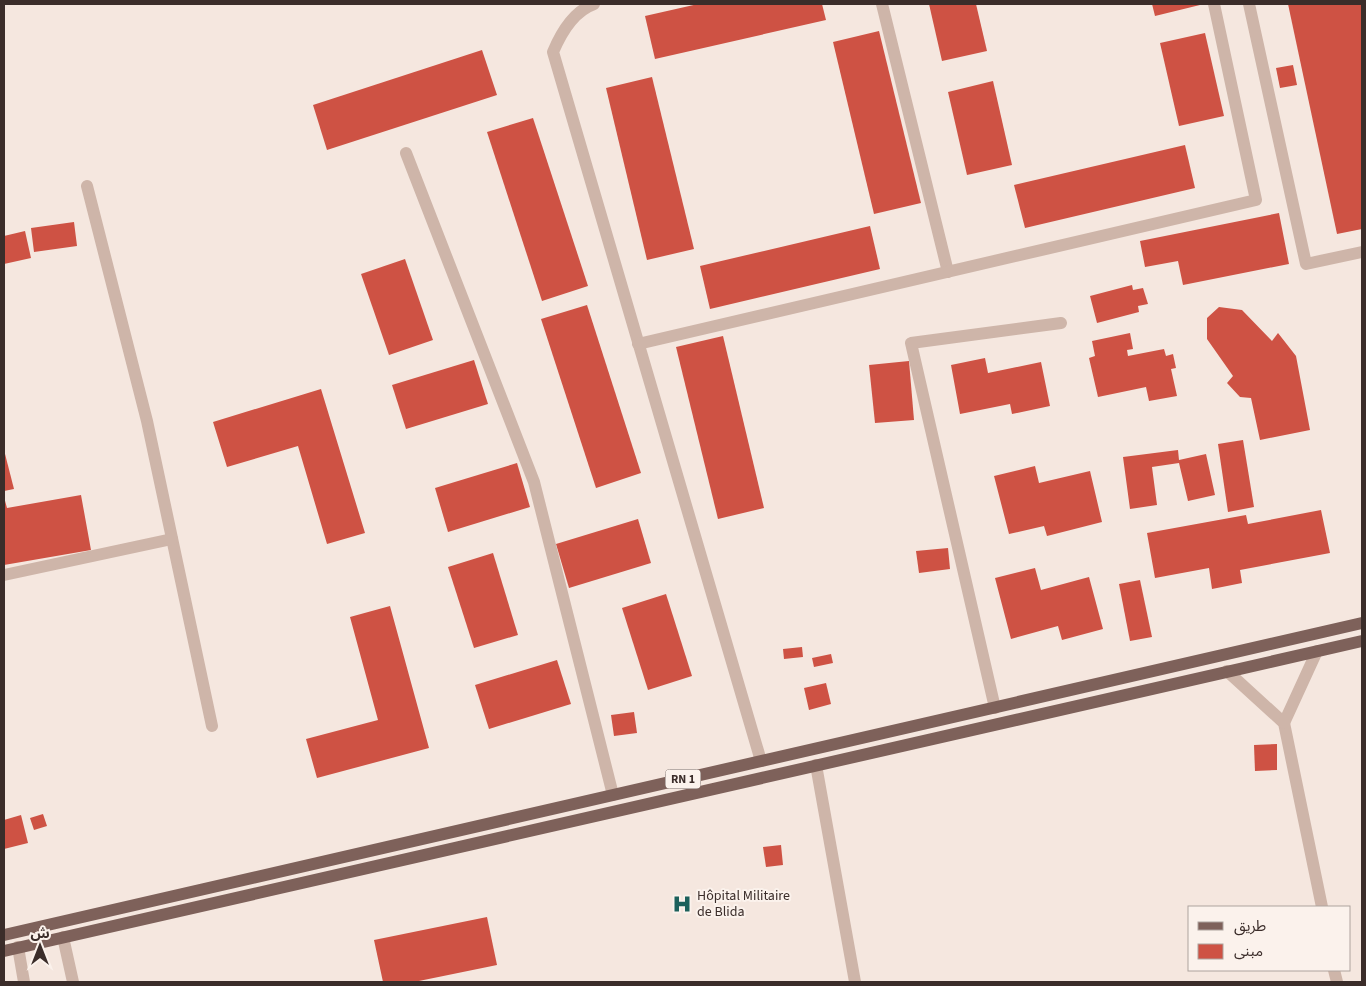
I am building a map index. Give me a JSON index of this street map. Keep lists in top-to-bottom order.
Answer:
{
  "streets": {
    "main road": ["RN 1"]
  },
  "places": {
    "hospital": ["Hôpital Militaire de Blida"]
  },
  "legend": ["طريق", "مبنى"],
  "north": "top"
}
